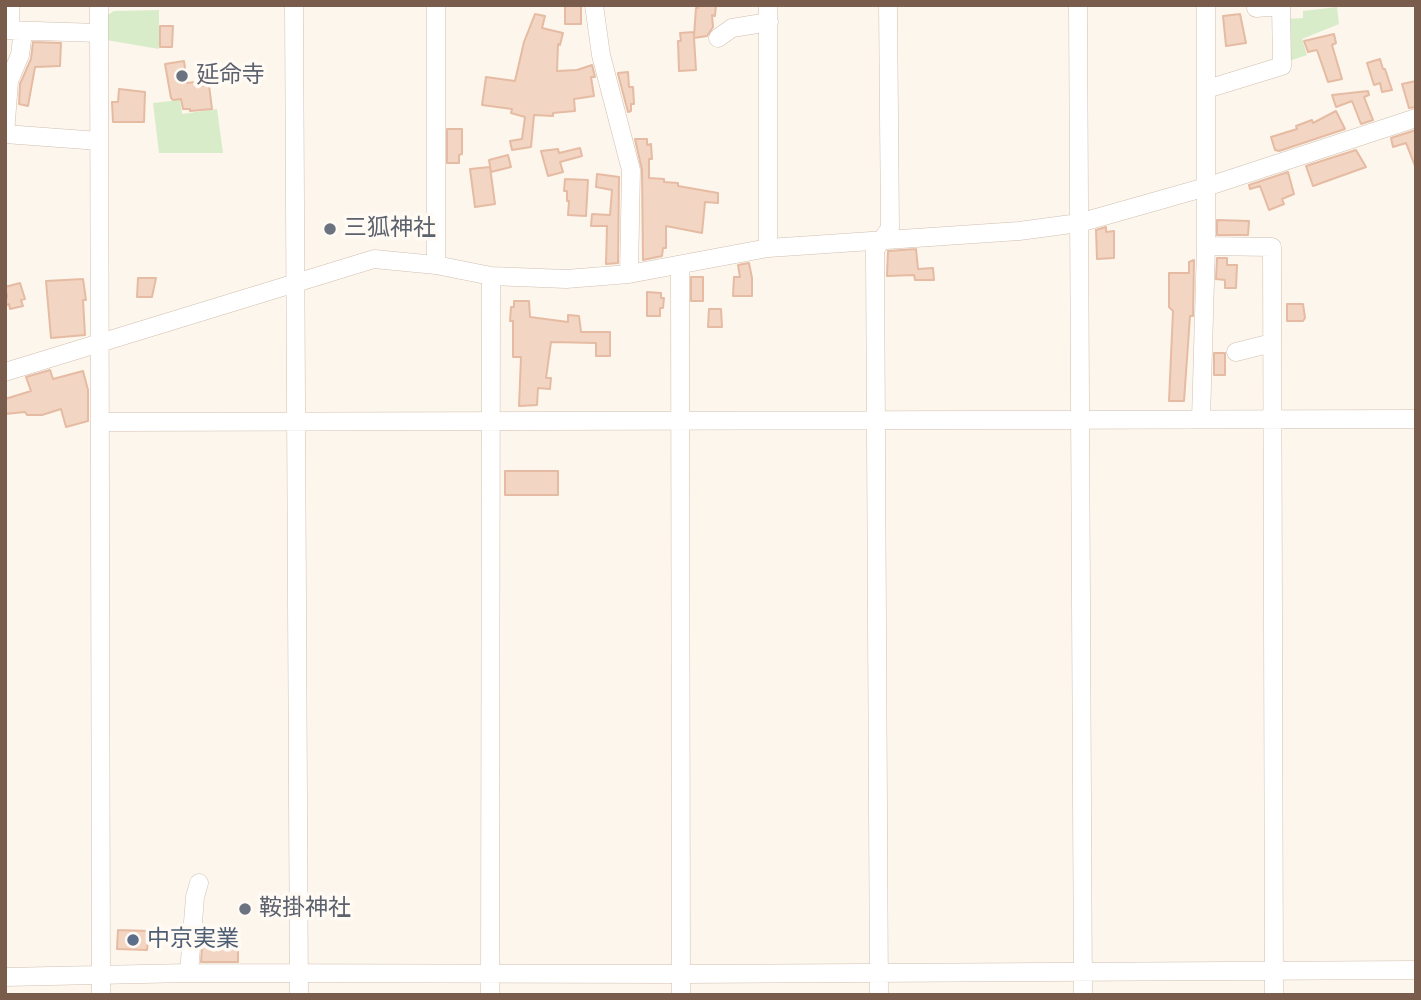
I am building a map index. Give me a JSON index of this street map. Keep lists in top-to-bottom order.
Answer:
{
  "places": [
    "延命寺",
    "三狐神社",
    "鞍掛神社",
    "中京実業"
  ]
}
